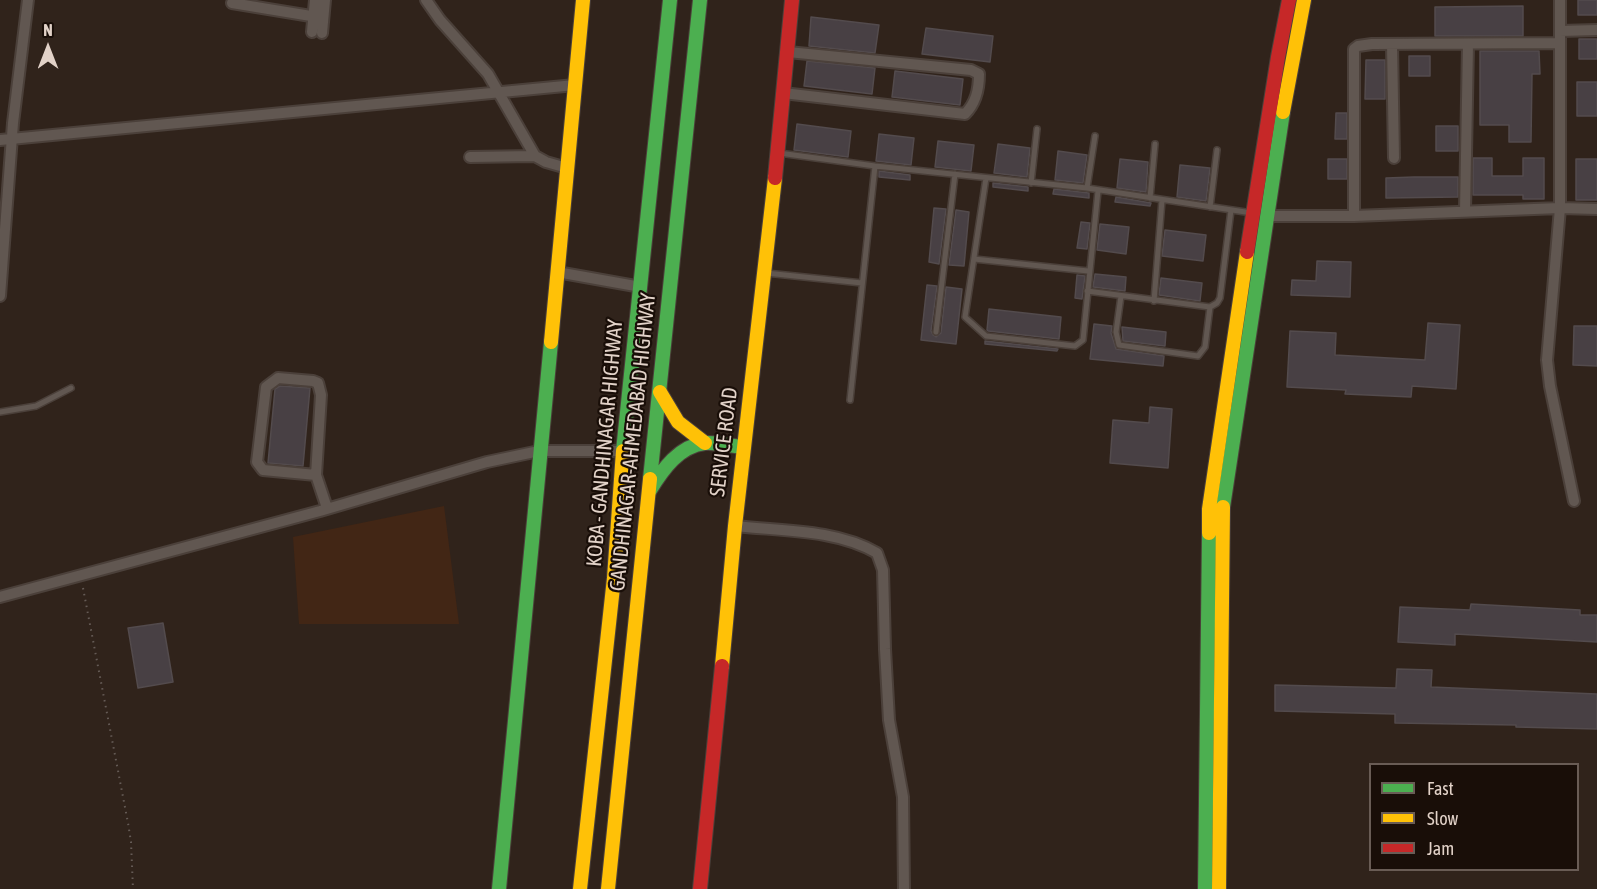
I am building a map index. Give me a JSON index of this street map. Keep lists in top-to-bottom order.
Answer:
{
  "streets": {
    "street": ["GANDHINAGAR-AHMEDABAD HIGHWAY", "SERVICE ROAD", "KOBA - GANDHINAGAR HIGHWAY"]
  },
  "legend": ["Fast", "Slow", "Jam"],
  "north": "top"
}
